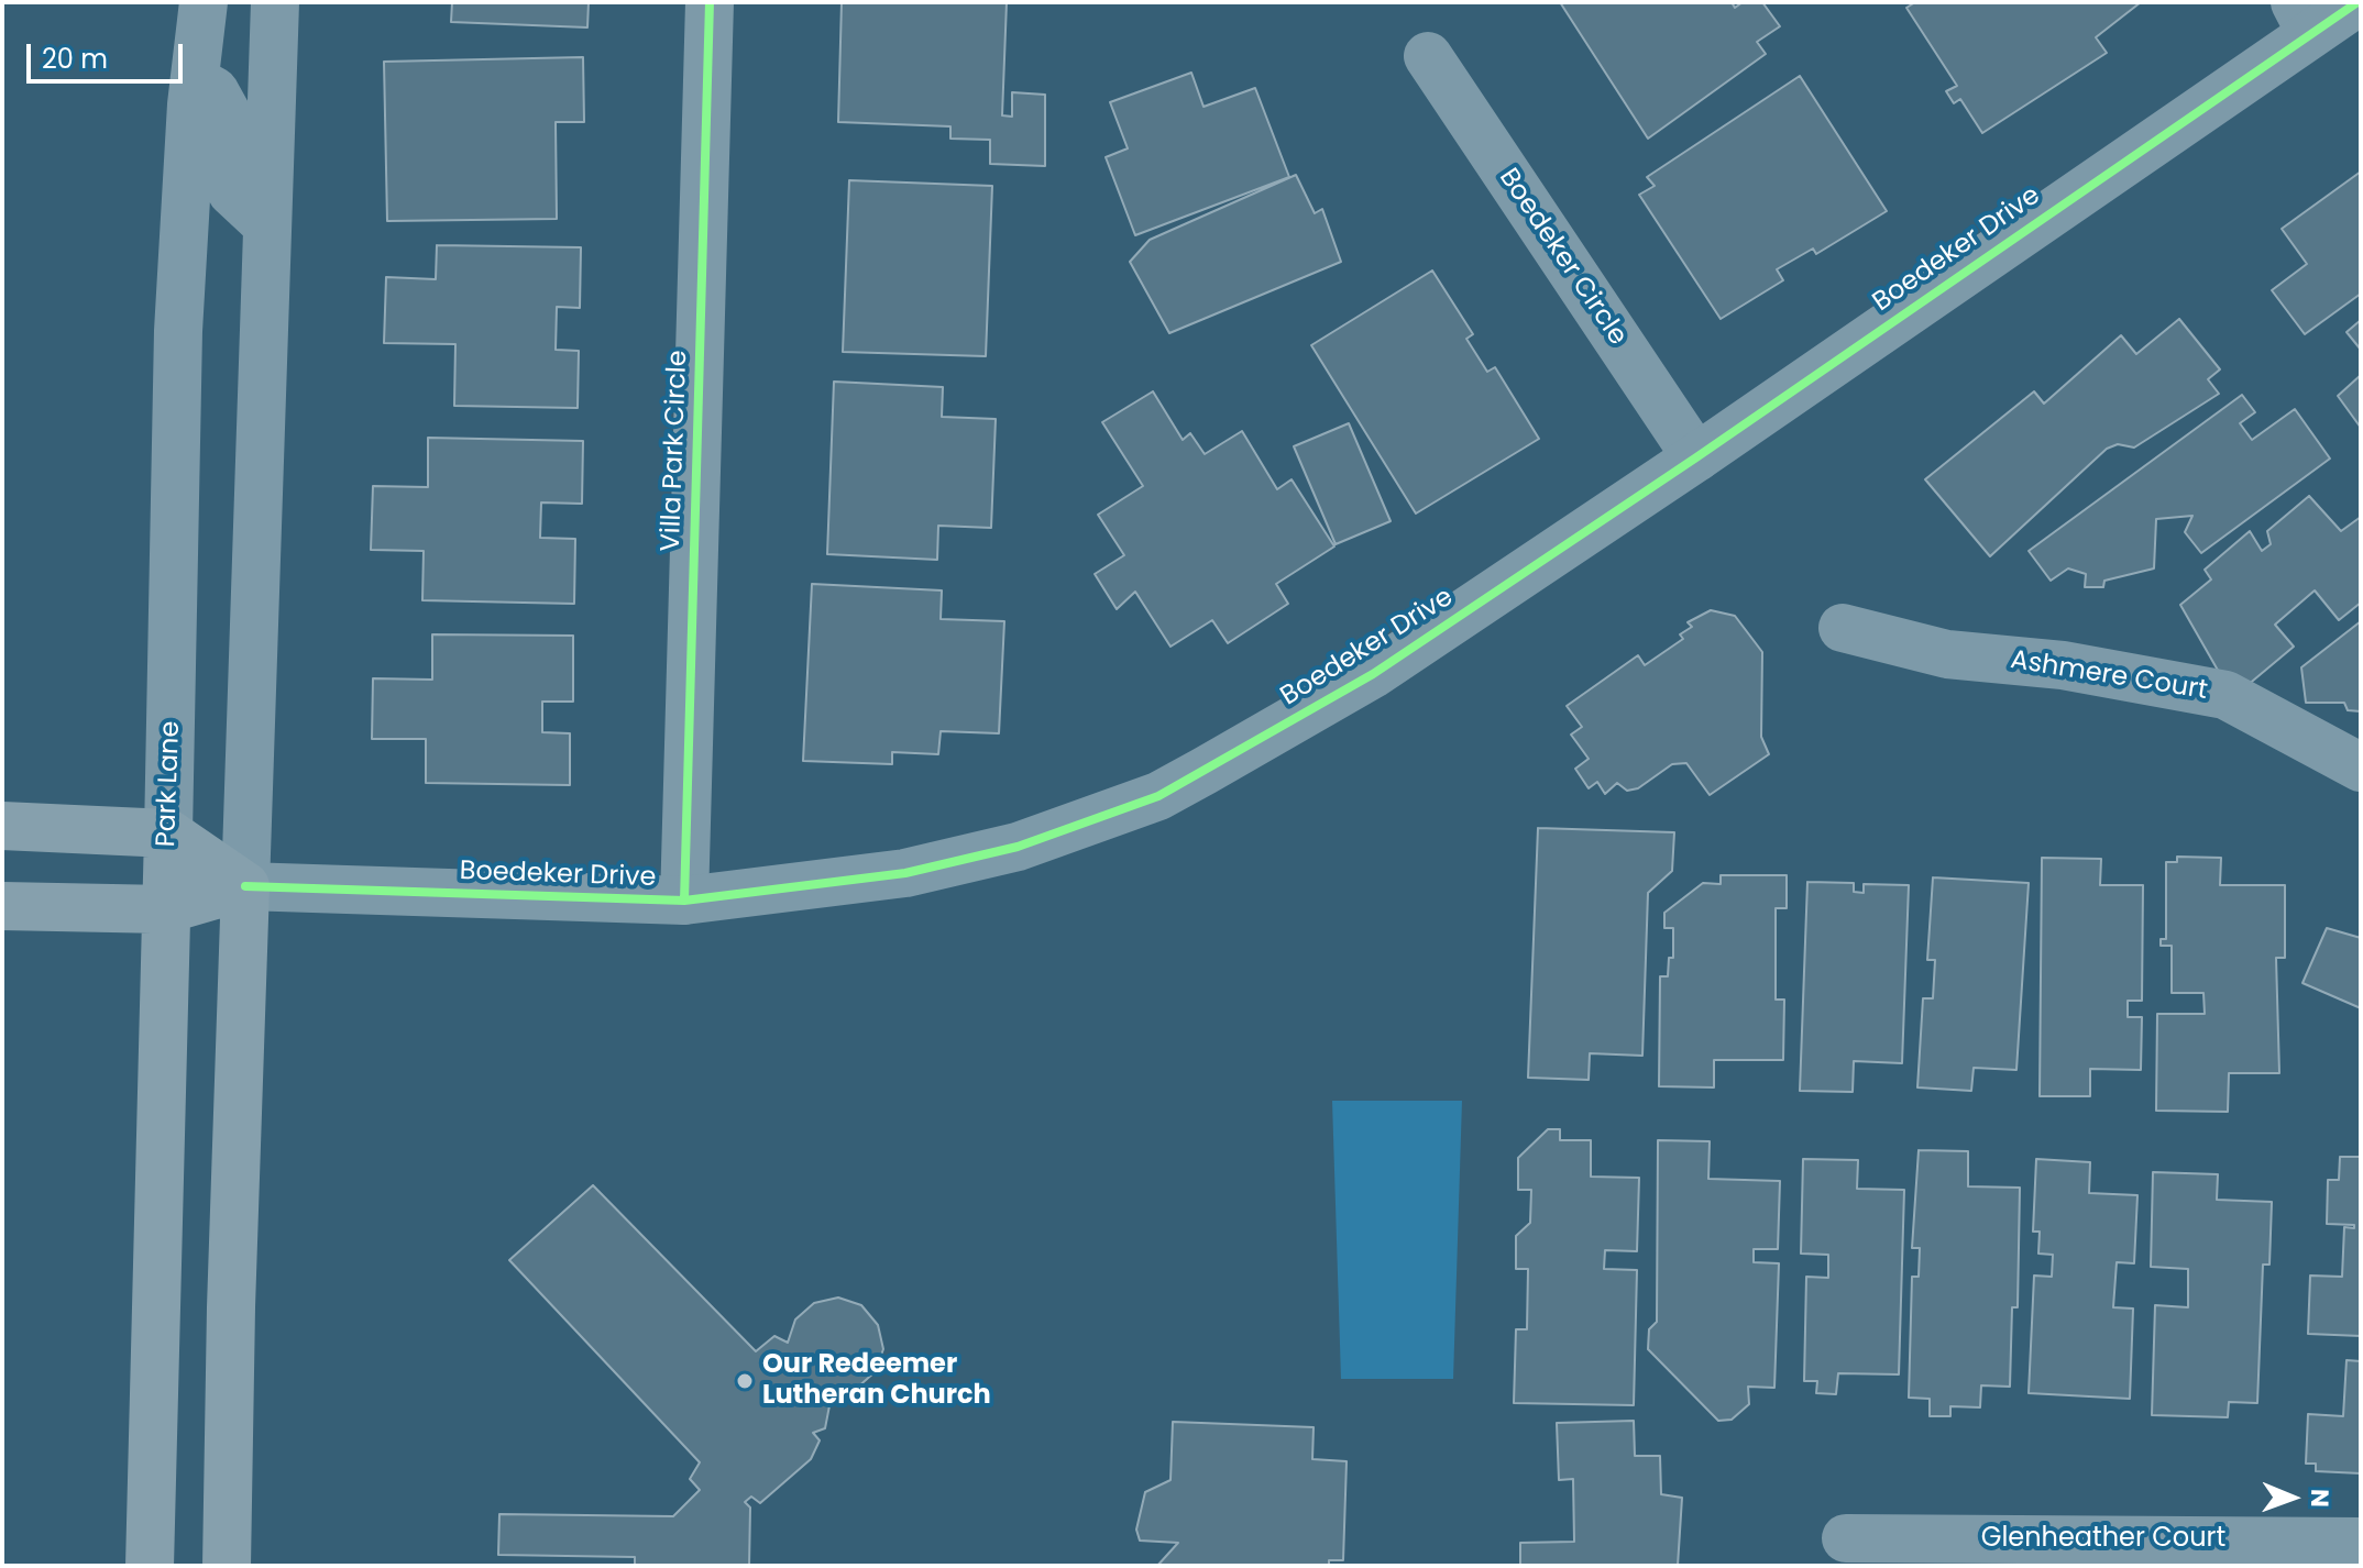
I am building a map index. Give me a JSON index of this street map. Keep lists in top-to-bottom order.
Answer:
{
  "streets": {
    "main road": ["Boedeker Drive", "Park Lane"],
    "street": [
      "Boedeker Circle",
      "Villa Park Circle",
      "Ashmere Court",
      "Glenheather Court"
    ]
  },
  "crossings": [
    ["Boedeker Drive", "Boedeker Circle"],
    ["Boedeker Drive", "Villa Park Circle"],
    ["Boedeker Drive", "Park Lane"]
  ],
  "places": ["Our Redeemer Lutheran Church"],
  "scale_bar": "20 m",
  "north": "right"
}
